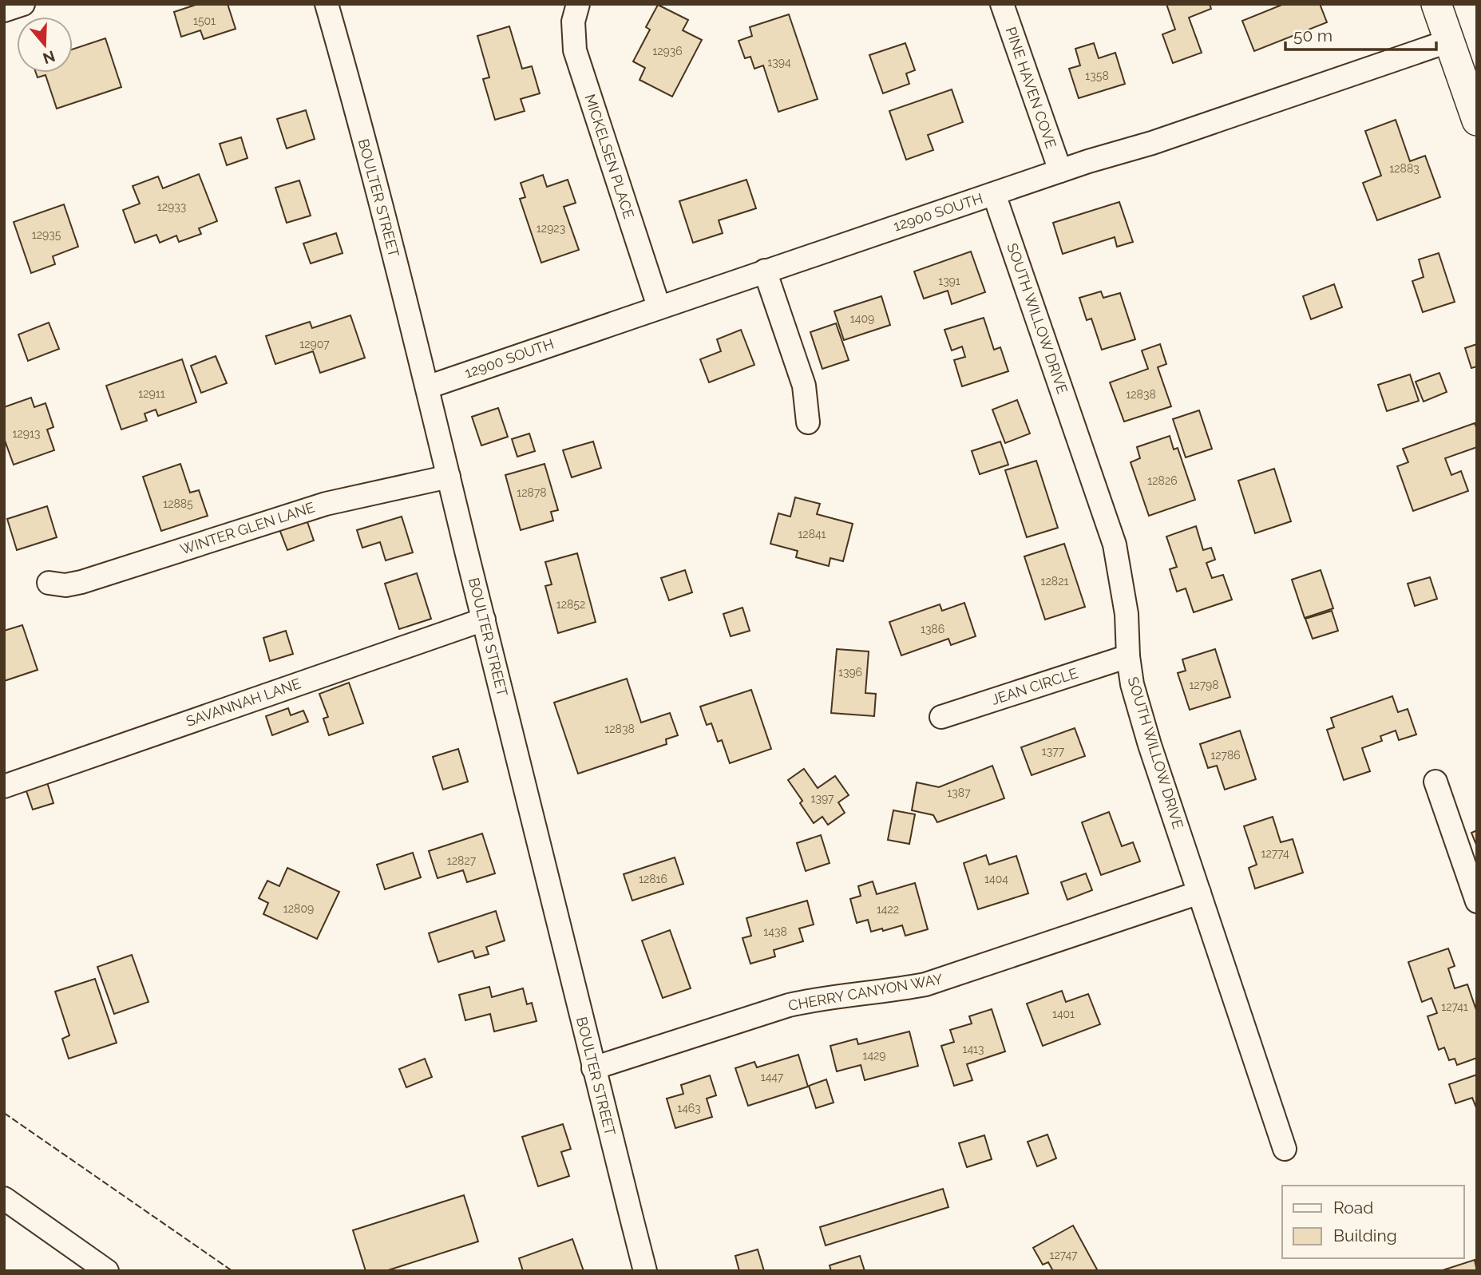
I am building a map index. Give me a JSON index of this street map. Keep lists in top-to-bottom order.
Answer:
{
  "streets": {
    "street": [
      "PINE HAVEN COVE",
      "MICKELSEN PLACE",
      "BOULTER STREET",
      "12900 SOUTH",
      "SOUTH WILLOW DRIVE",
      "WINTER GLEN LANE",
      "JEAN CIRCLE",
      "SAVANNAH LANE",
      "CHERRY CANYON WAY"
    ]
  },
  "crossings": [
    ["PINE HAVEN COVE", "12900 SOUTH"],
    ["MICKELSEN PLACE", "12900 SOUTH"],
    ["BOULTER STREET", "12900 SOUTH"],
    ["BOULTER STREET", "WINTER GLEN LANE"],
    ["BOULTER STREET", "SAVANNAH LANE"],
    ["BOULTER STREET", "CHERRY CANYON WAY"],
    ["12900 SOUTH", "SOUTH WILLOW DRIVE"],
    ["SOUTH WILLOW DRIVE", "JEAN CIRCLE"],
    ["SOUTH WILLOW DRIVE", "CHERRY CANYON WAY"]
  ],
  "house_numbers": [
    "1501",
    "12936",
    "1394",
    "1358",
    "12883",
    "12933",
    "12923",
    "12935",
    "1391",
    "1409",
    "12907",
    "12911",
    "12838",
    "12913",
    "12826",
    "12878",
    "12885",
    "12841",
    "12821",
    "12852",
    "1386",
    "1396",
    "12798",
    "12838",
    "1377",
    "12786",
    "1387",
    "1397",
    "12774",
    "12827",
    "12816",
    "1404",
    "12809",
    "1422",
    "1438",
    "12741",
    "1401",
    "1413",
    "1429",
    "1447",
    "1463",
    "12747"
  ],
  "legend": ["Road", "Building"],
  "scale_bar": "50 m",
  "north": "bottom"
}
